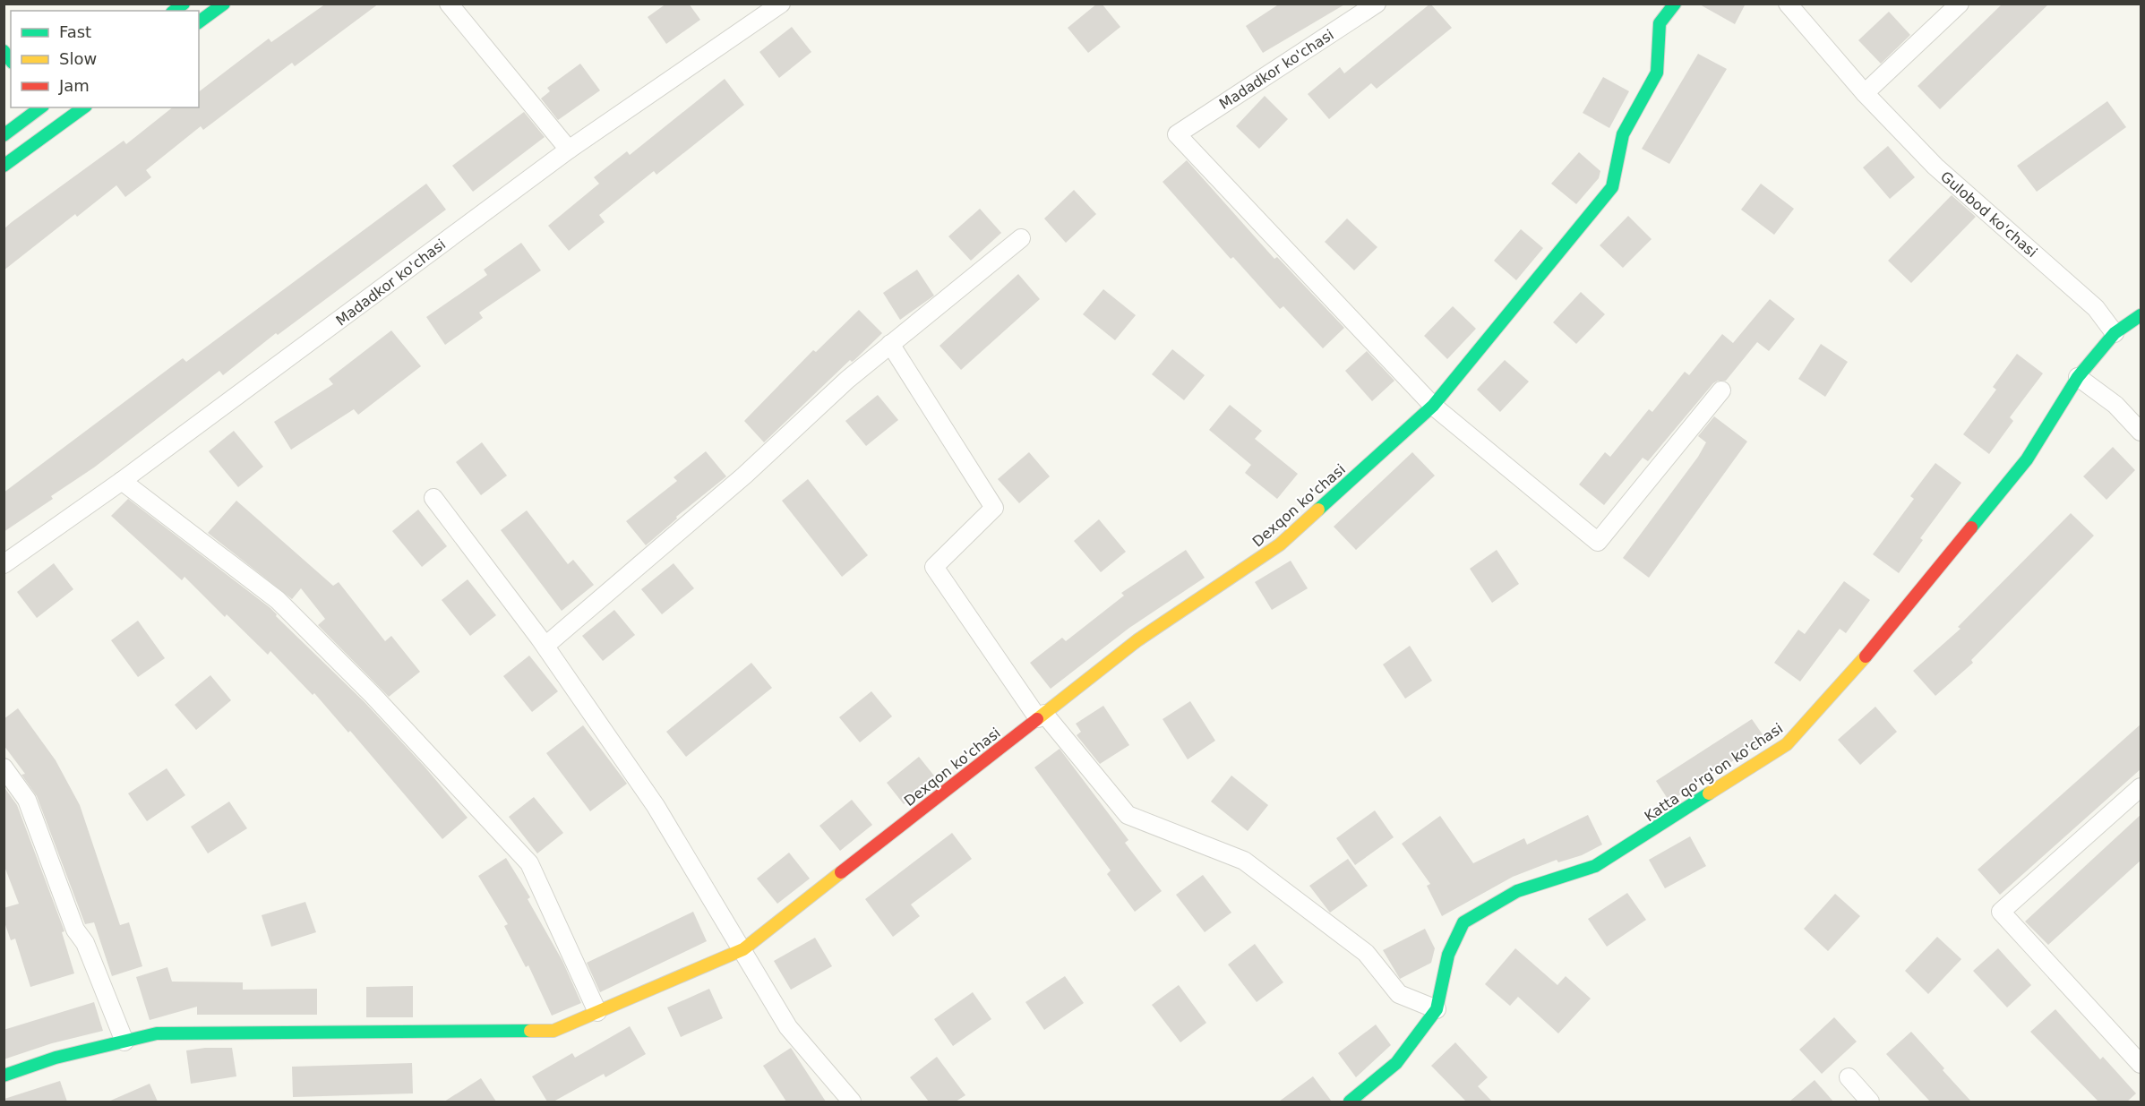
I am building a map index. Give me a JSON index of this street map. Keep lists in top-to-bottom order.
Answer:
{
  "streets": {
    "main road": ["Dexqon ko'chasi", "Katta qo'rg'on ko'chasi"],
    "street": ["Madadkor ko'chasi", "Gulobod ko'chasi"]
  },
  "crossings": [
    ["Madadkor ko'chasi", "Dexqon ko'chasi"]
  ],
  "legend": ["Fast", "Slow", "Jam"]
}
